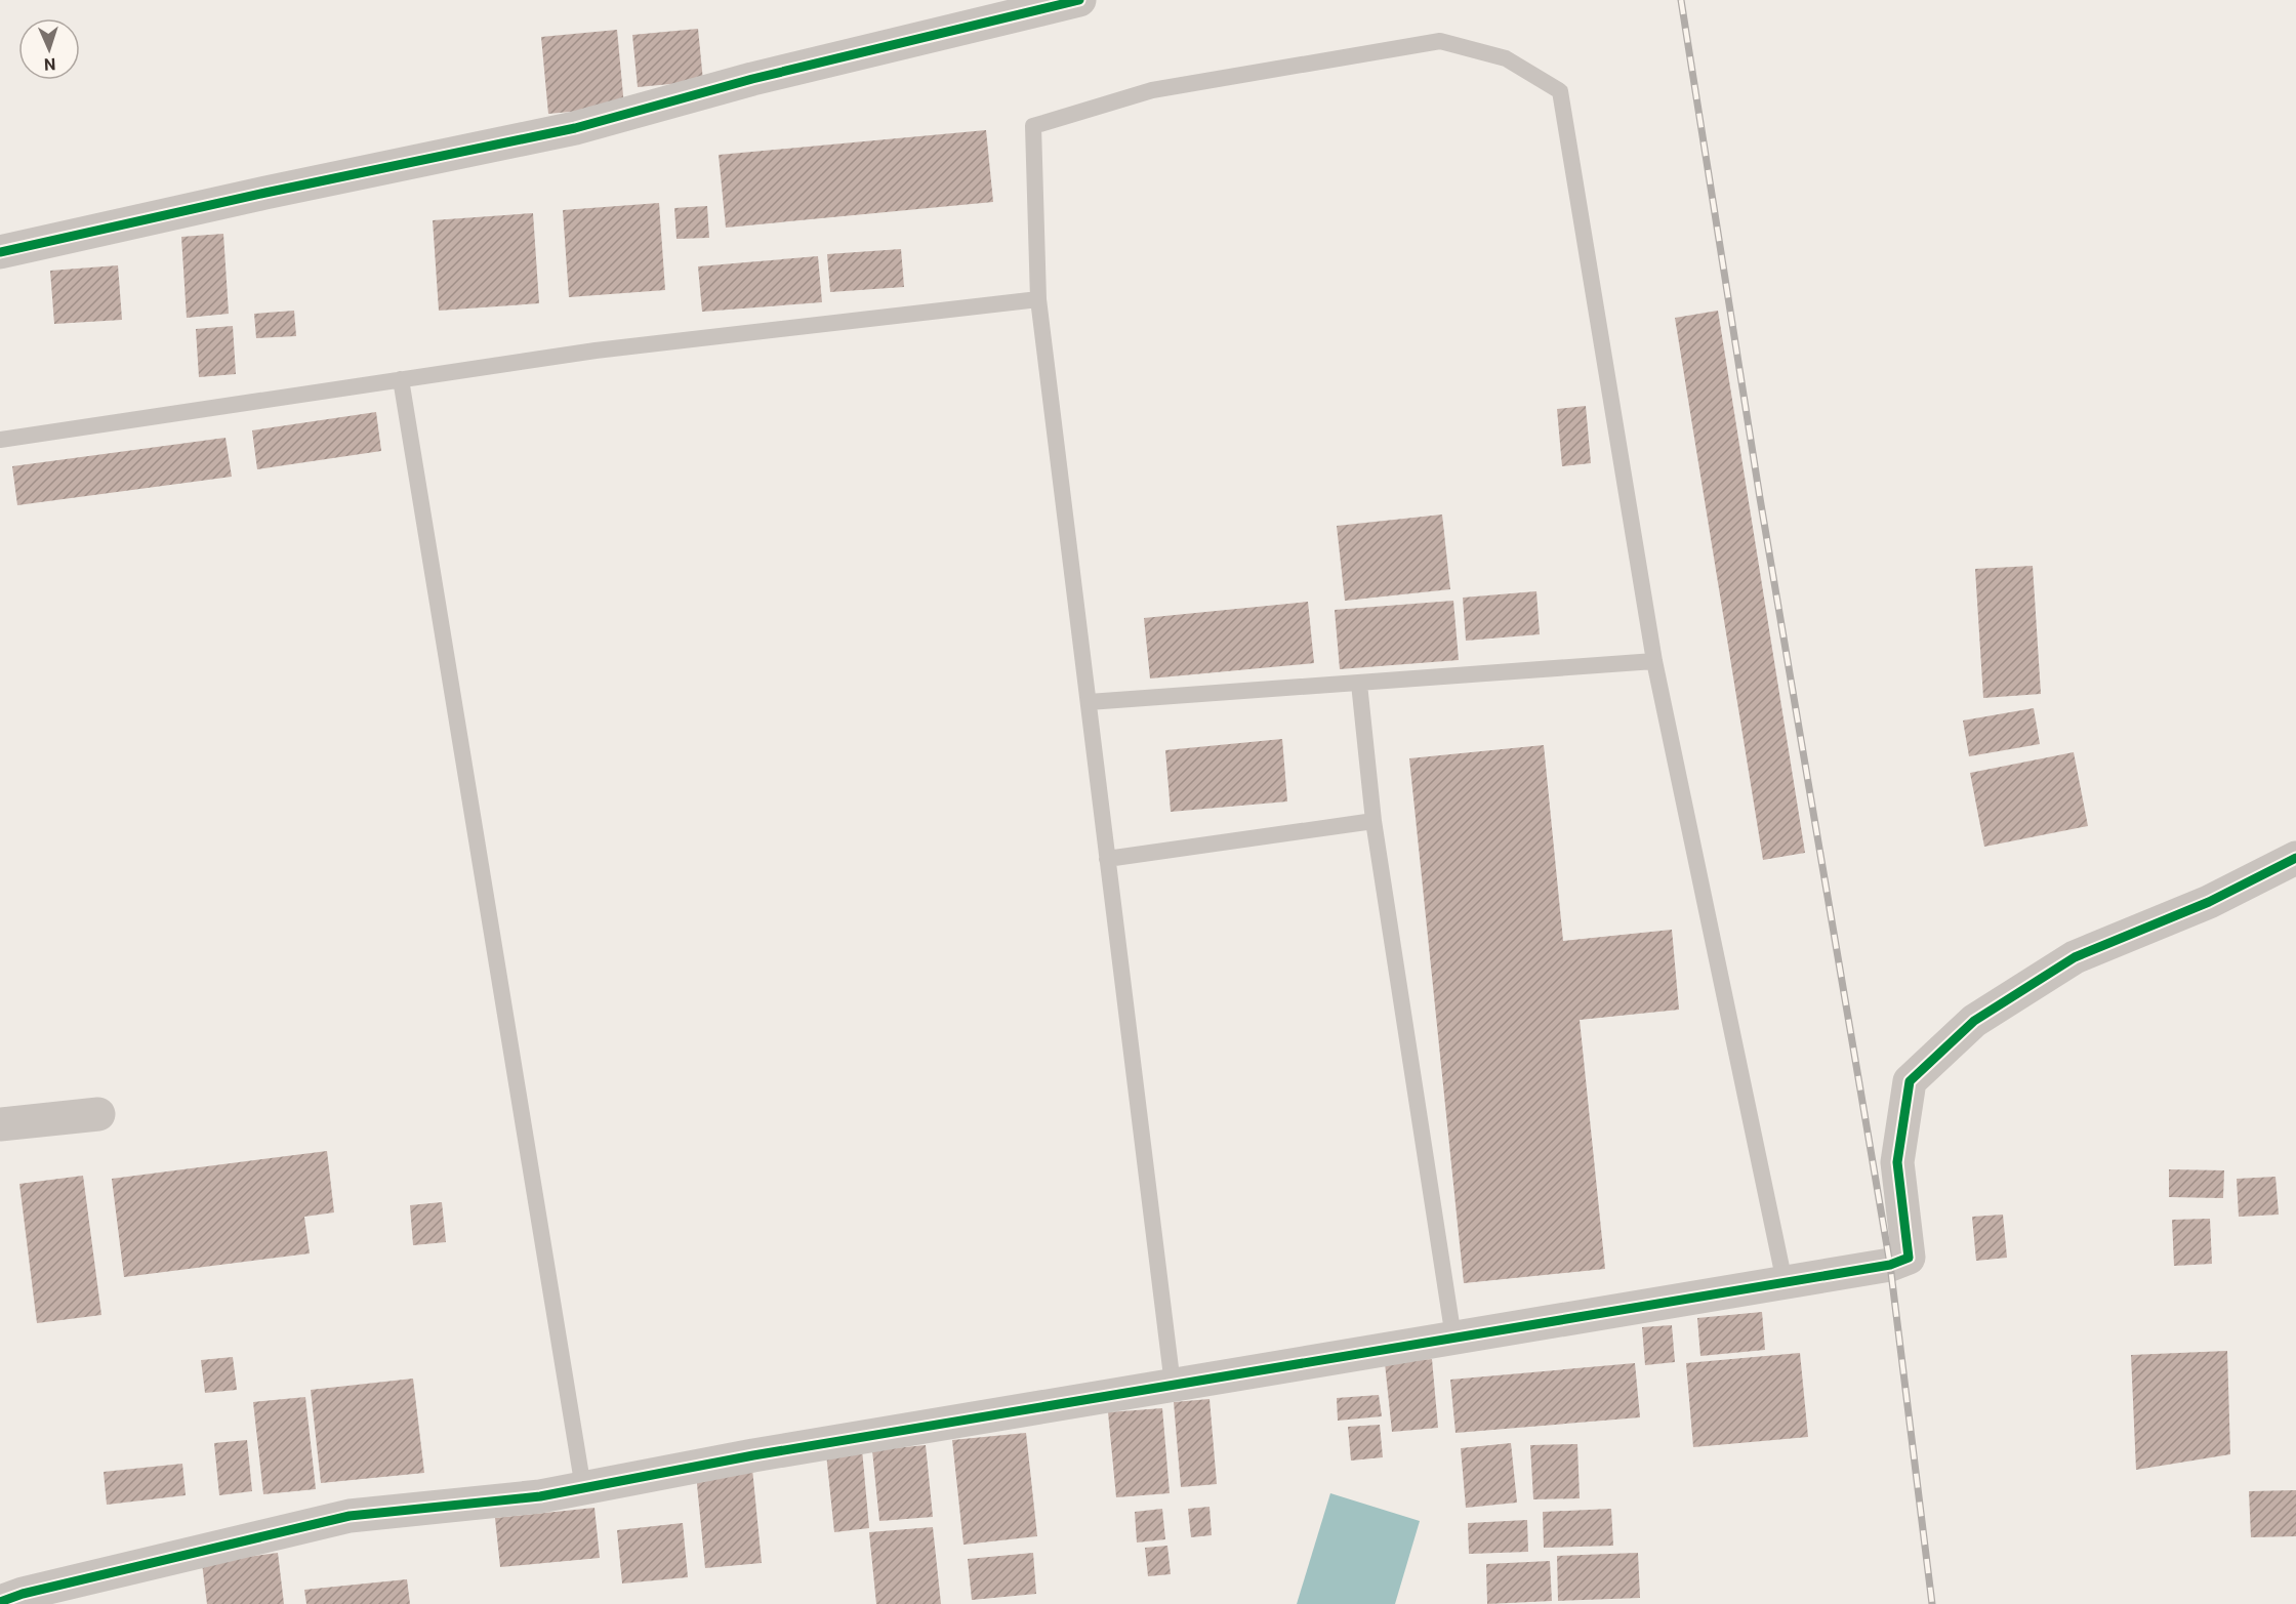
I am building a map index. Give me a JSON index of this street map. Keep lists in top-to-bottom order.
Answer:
{
  "north": "bottom"
}
